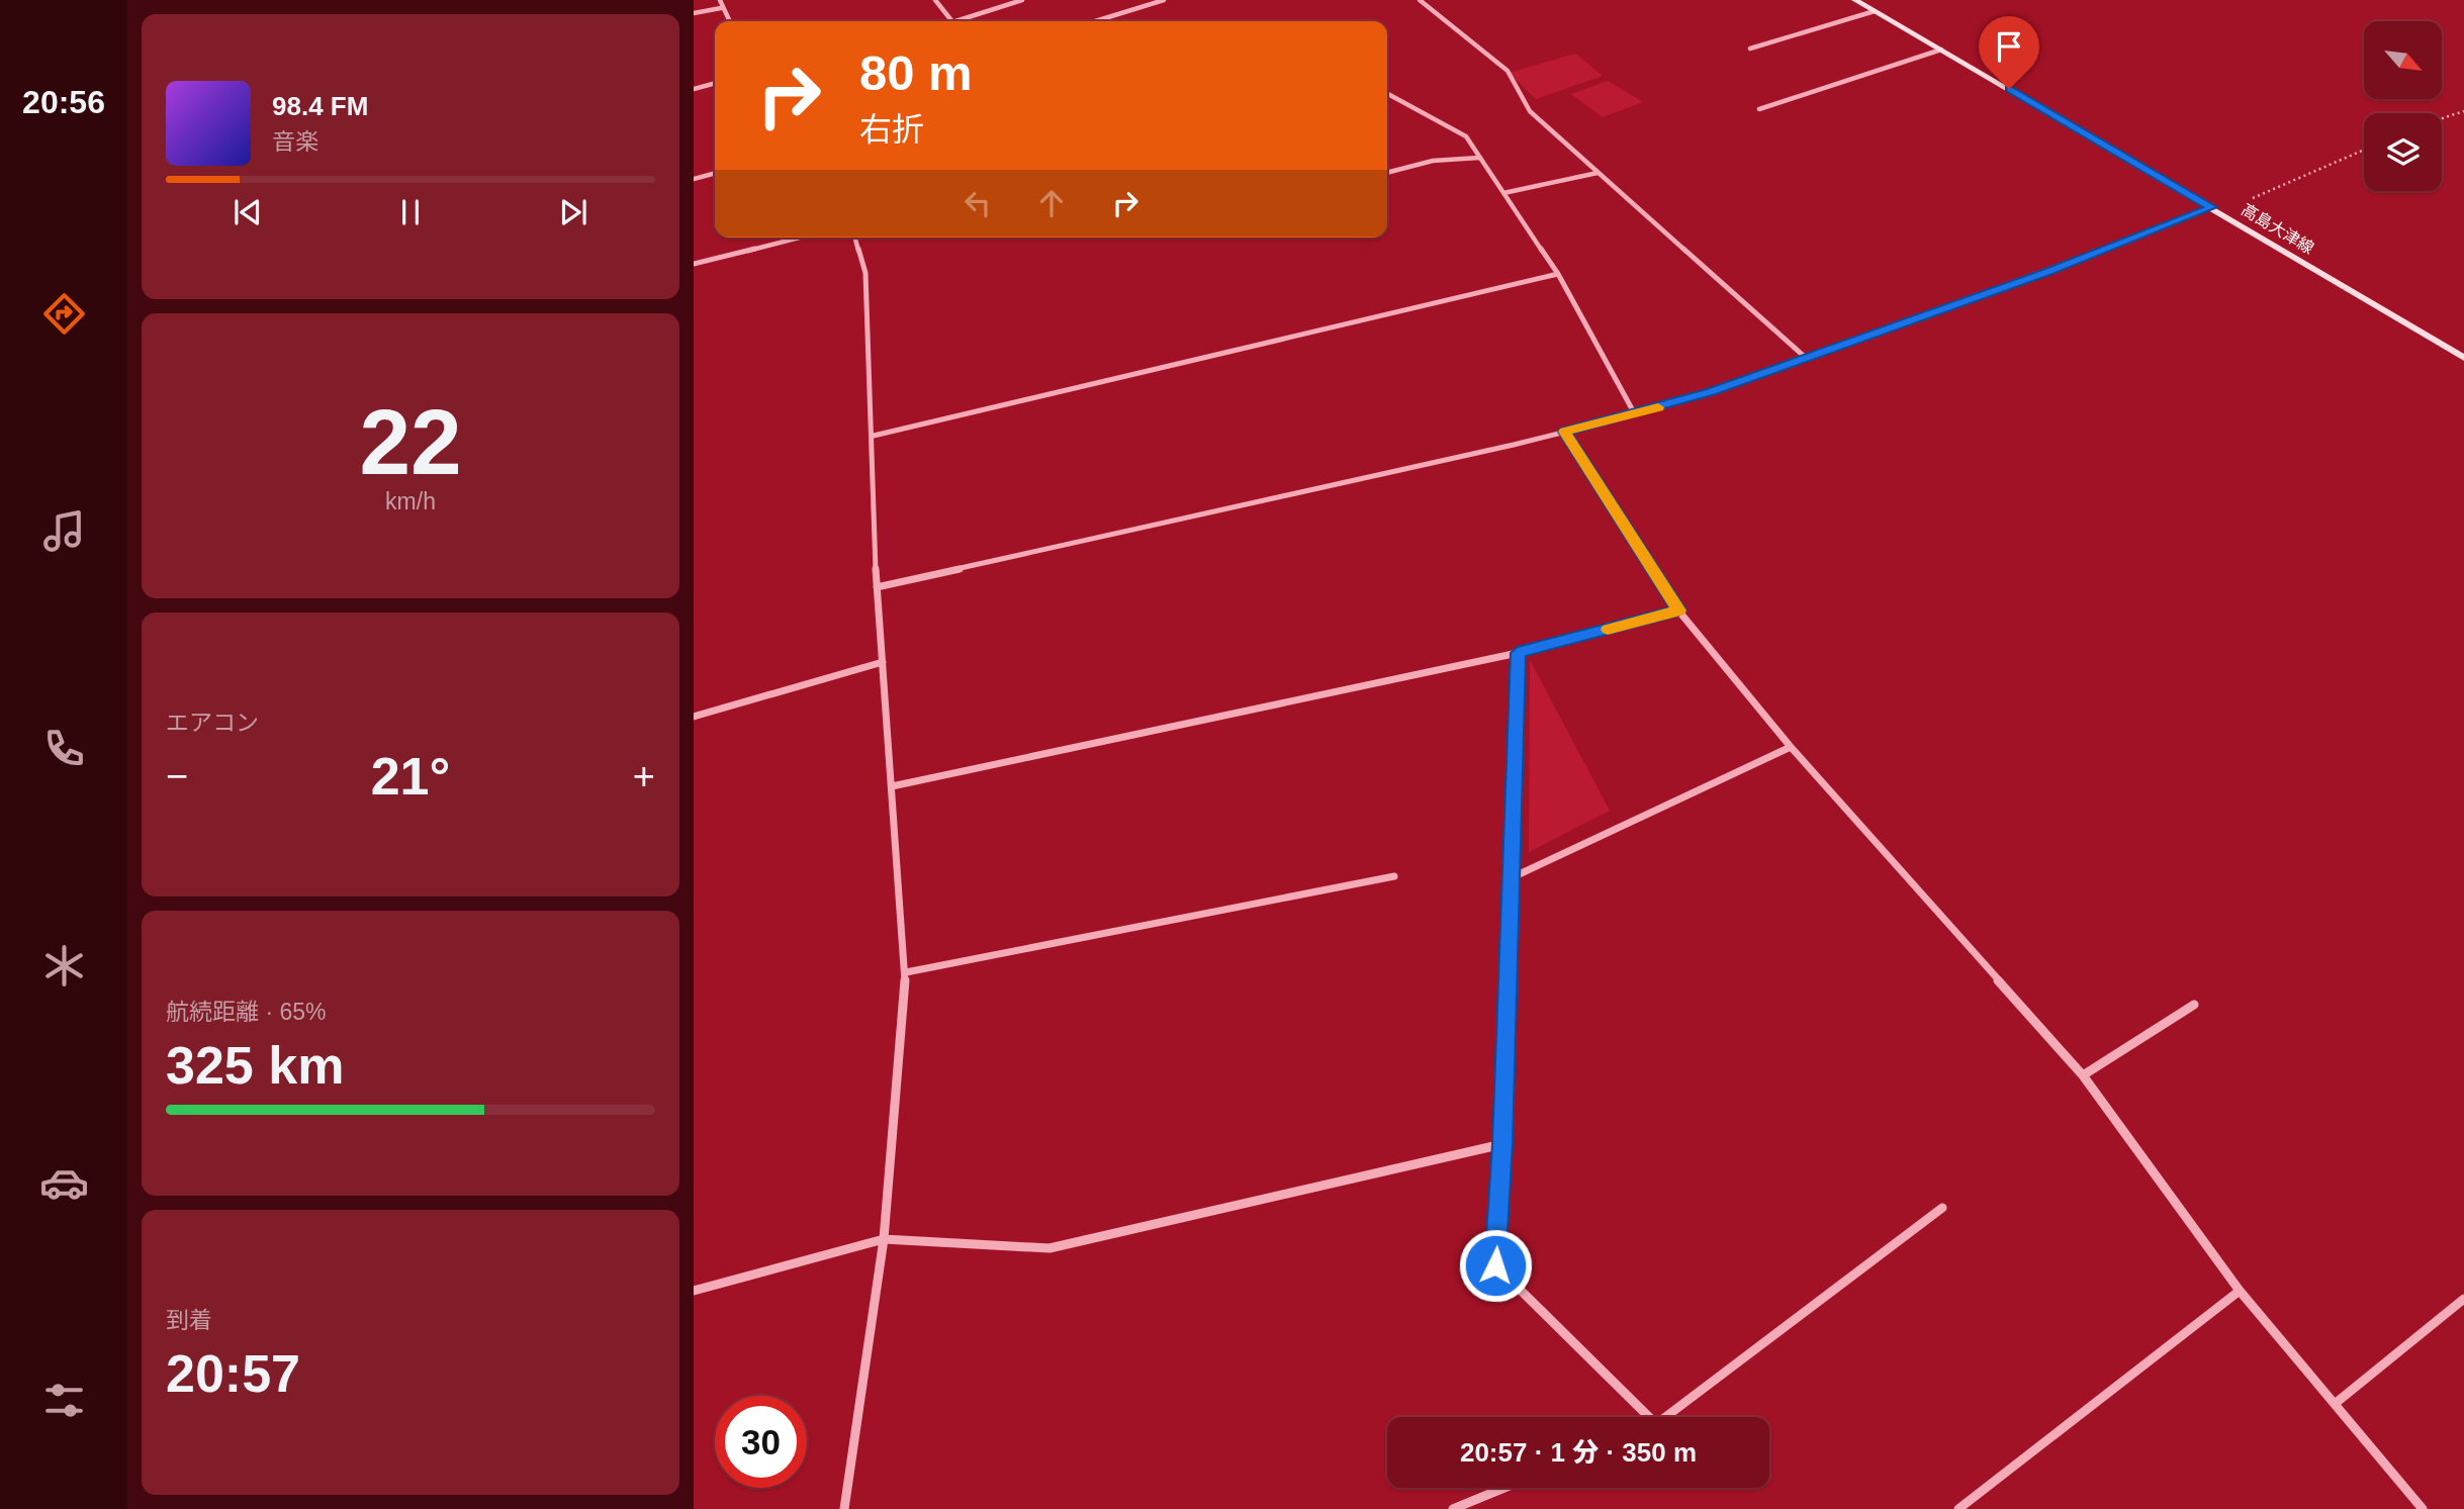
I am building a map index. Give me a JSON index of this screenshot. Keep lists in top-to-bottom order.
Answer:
{
  "streets": {
    "main road": ["高島大津線"]
  },
  "north": "bottom right",
  "page": {
    "tabs": "20:56",
    "turn": ["80 m", "右折"],
    "song": ["98.4 FM", "音楽"],
    "tile": [
      ["22", "km/h"],
      "エアコン",
      ["航続距離 · 65%", "325 km"],
      ["到着", "20:57"]
    ],
    "heat": ["−", "21°", "+"],
    "limit": "30",
    "trip": "20:57 · 1 分 · 350 m"
  }
}
